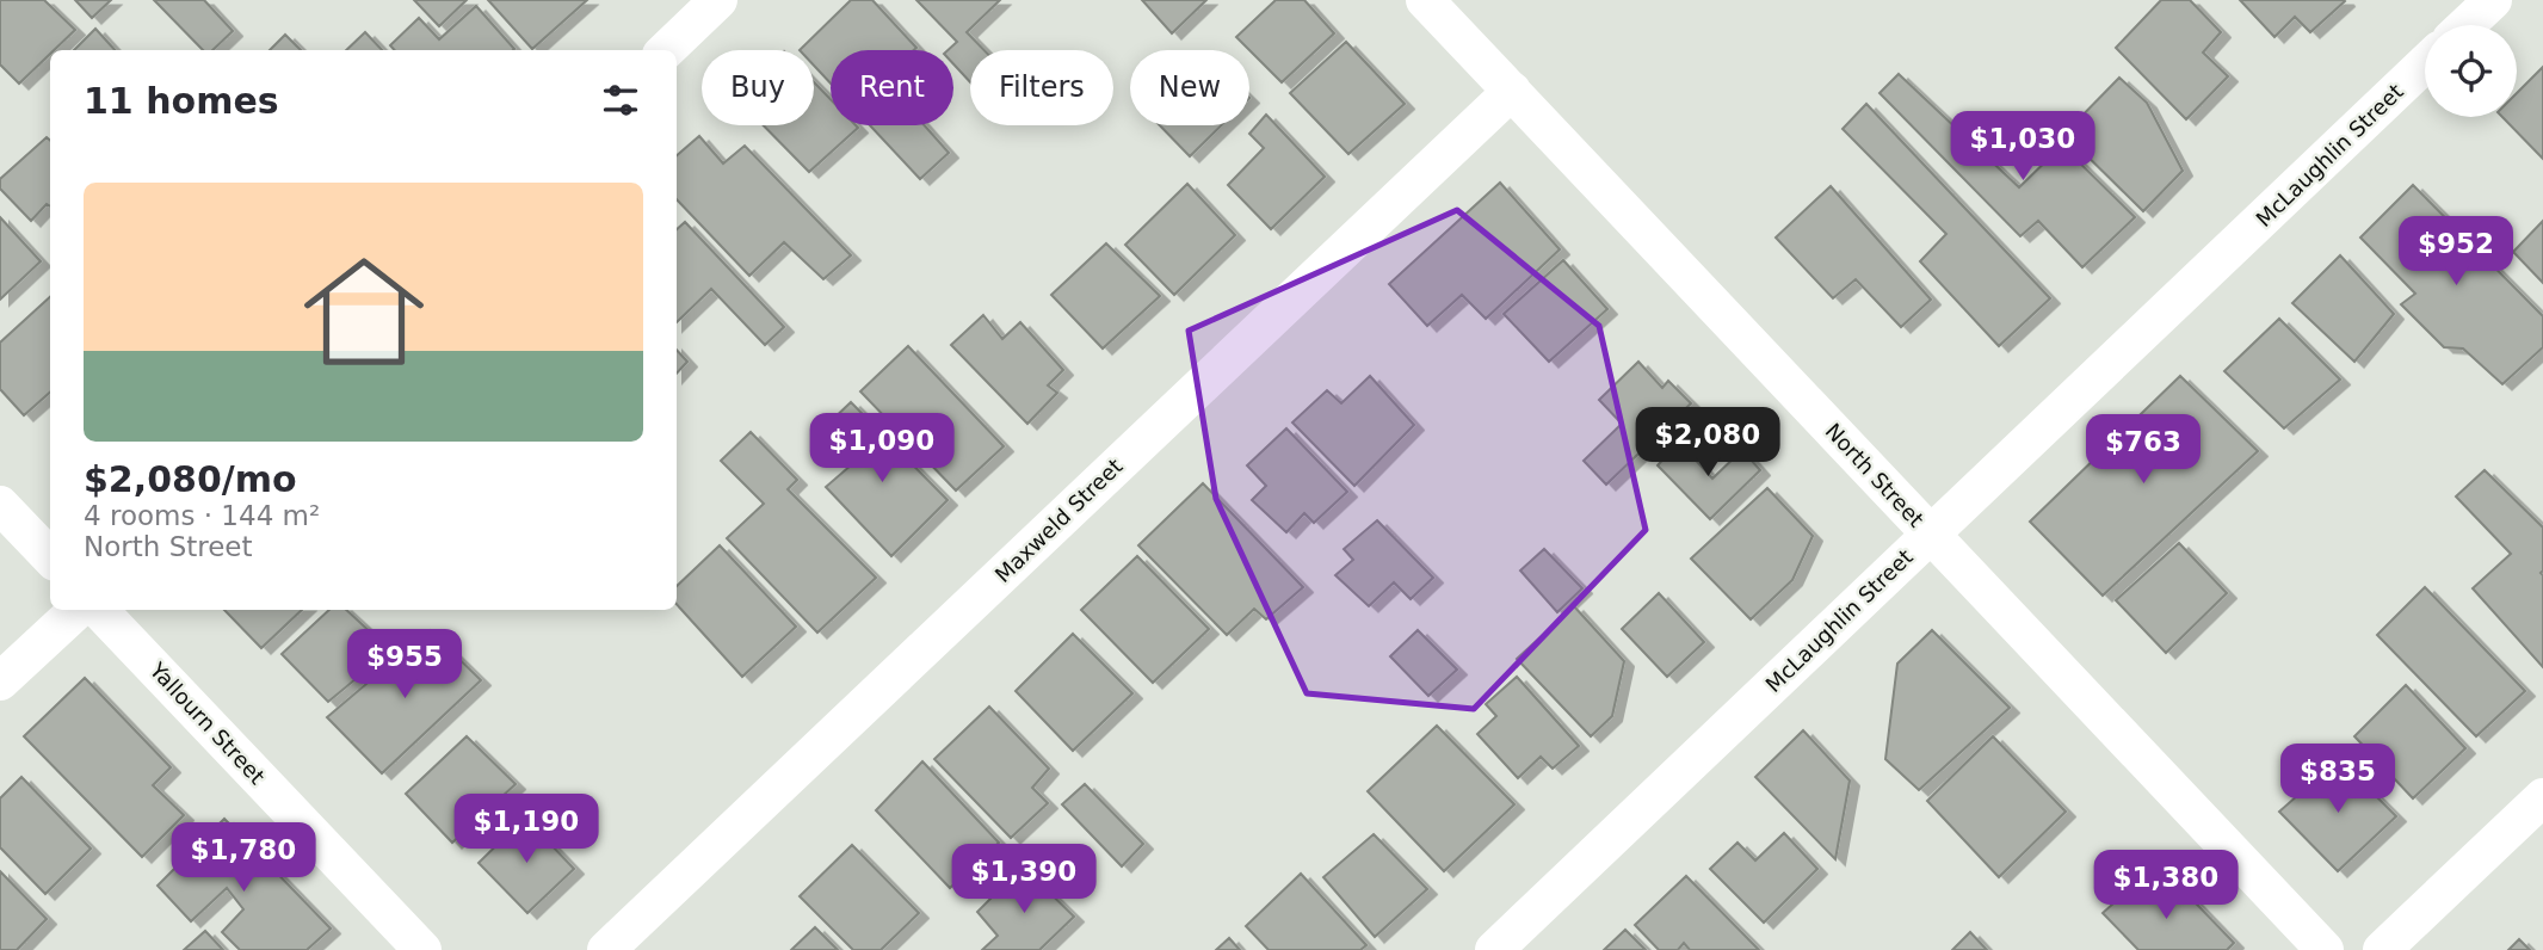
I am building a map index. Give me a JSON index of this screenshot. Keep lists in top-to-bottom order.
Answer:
{
  "streets": {
    "street": [
      "McLaughlin Street",
      "North Street",
      "Maxweld Street",
      "Yallourn Street"
    ]
  },
  "crossings": [
    ["McLaughlin Street", "North Street"],
    ["North Street", "Maxweld Street"]
  ],
  "page": {
    "chip": [
      "Buy",
      "Rent",
      "Filters",
      "New"
    ],
    "heading": "11 homes",
    "price": [
      "$1,030",
      "$952",
      "$2,080",
      "$1,090",
      "$763",
      "$955",
      "$835",
      "$1,190",
      "$1,780",
      "$1,390",
      "$1,380"
    ],
    "list": [
      {
        "name": "$2,080/mo",
        "note": "4 rooms · 144 m² · North Street"
      }
    ]
  }
}
